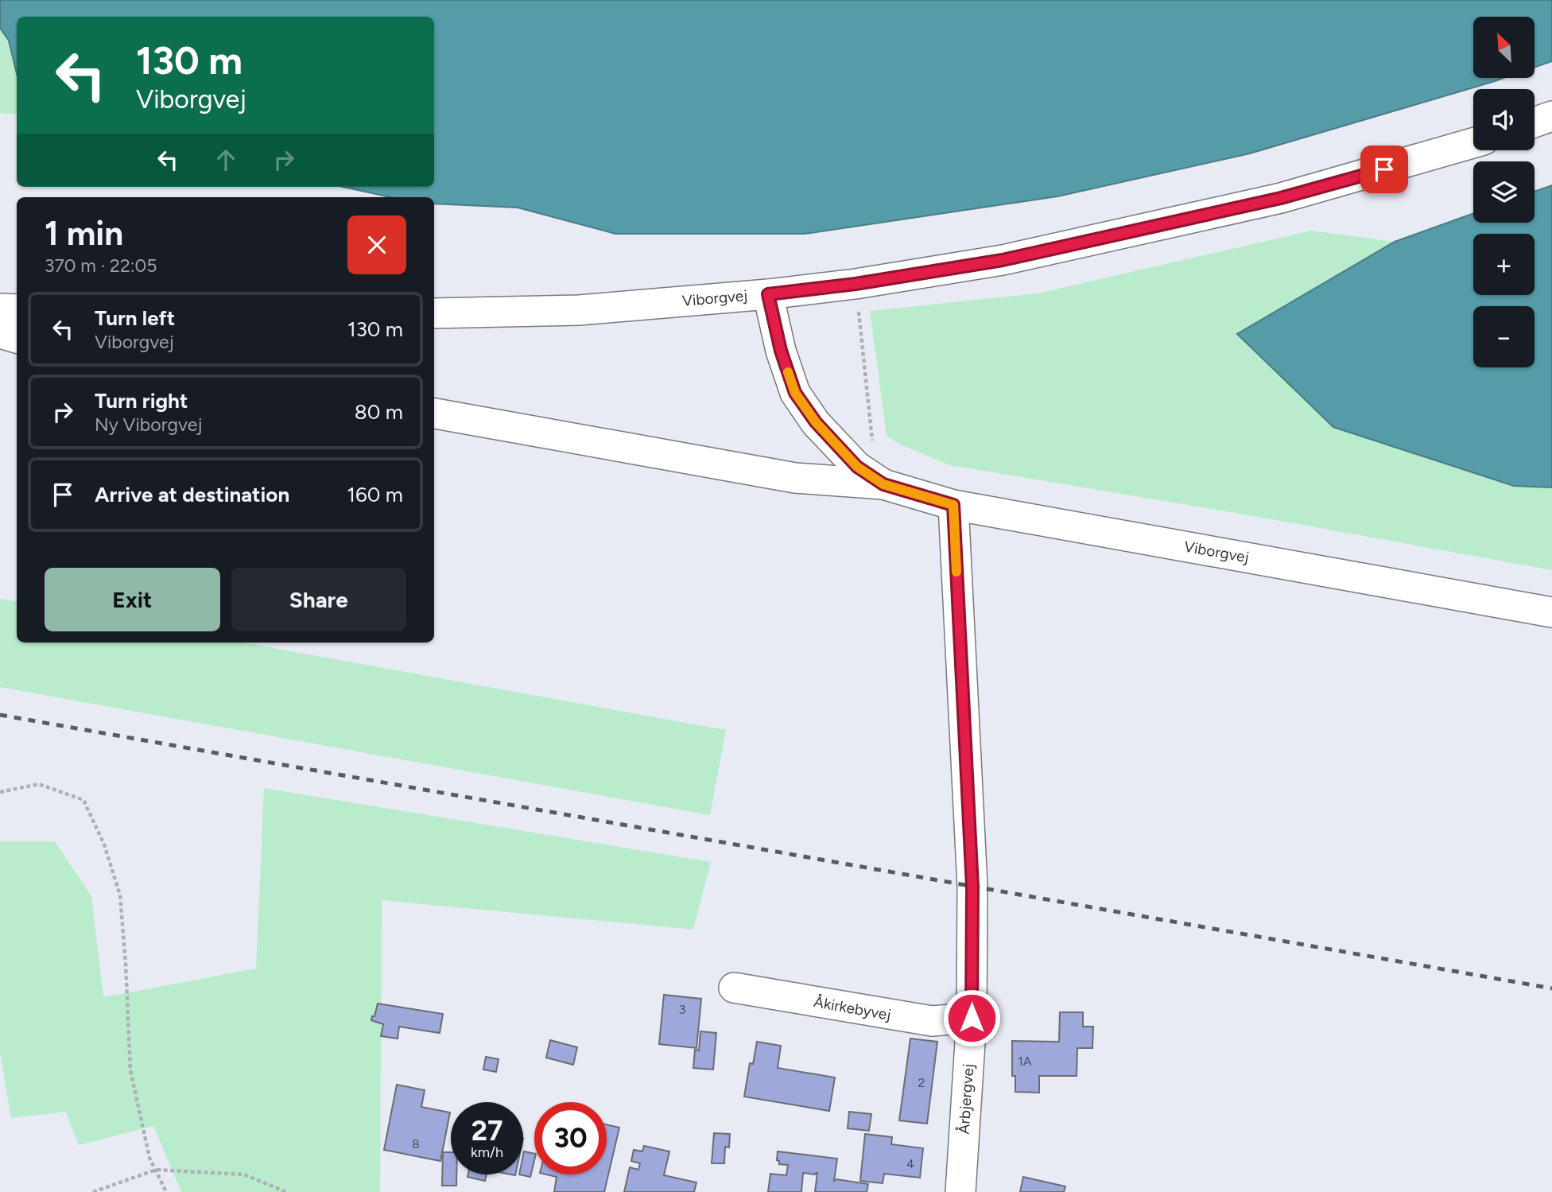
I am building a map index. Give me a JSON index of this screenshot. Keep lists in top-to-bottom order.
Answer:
{
  "streets": {
    "street": ["Viborgvej", "Åkirkebyvej", "Årbjergvej"]
  },
  "crossings": [
    ["Viborgvej", "Årbjergvej"],
    ["Åkirkebyvej", "Årbjergvej"]
  ],
  "house_numbers": [
    "3",
    "1A",
    "2",
    "8",
    "4"
  ],
  "north": "top left",
  "page": {
    "map_buttons": ["+", "−"],
    "turn": ["130 m", "Viborgvej"],
    "heading": ["1 min", "370 m · 22:05"],
    "list": [
      {
        "name": "Turn left",
        "note": "Viborgvej",
        "value": "130 m"
      },
      {
        "name": "Turn right",
        "note": "Ny Viborgvej",
        "value": "80 m"
      },
      {
        "name": "Arrive at destination",
        "value": "160 m"
      }
    ],
    "buttons": ["Exit", "Share"],
    "speed": "27 km/h",
    "limit": "30"
  }
}
